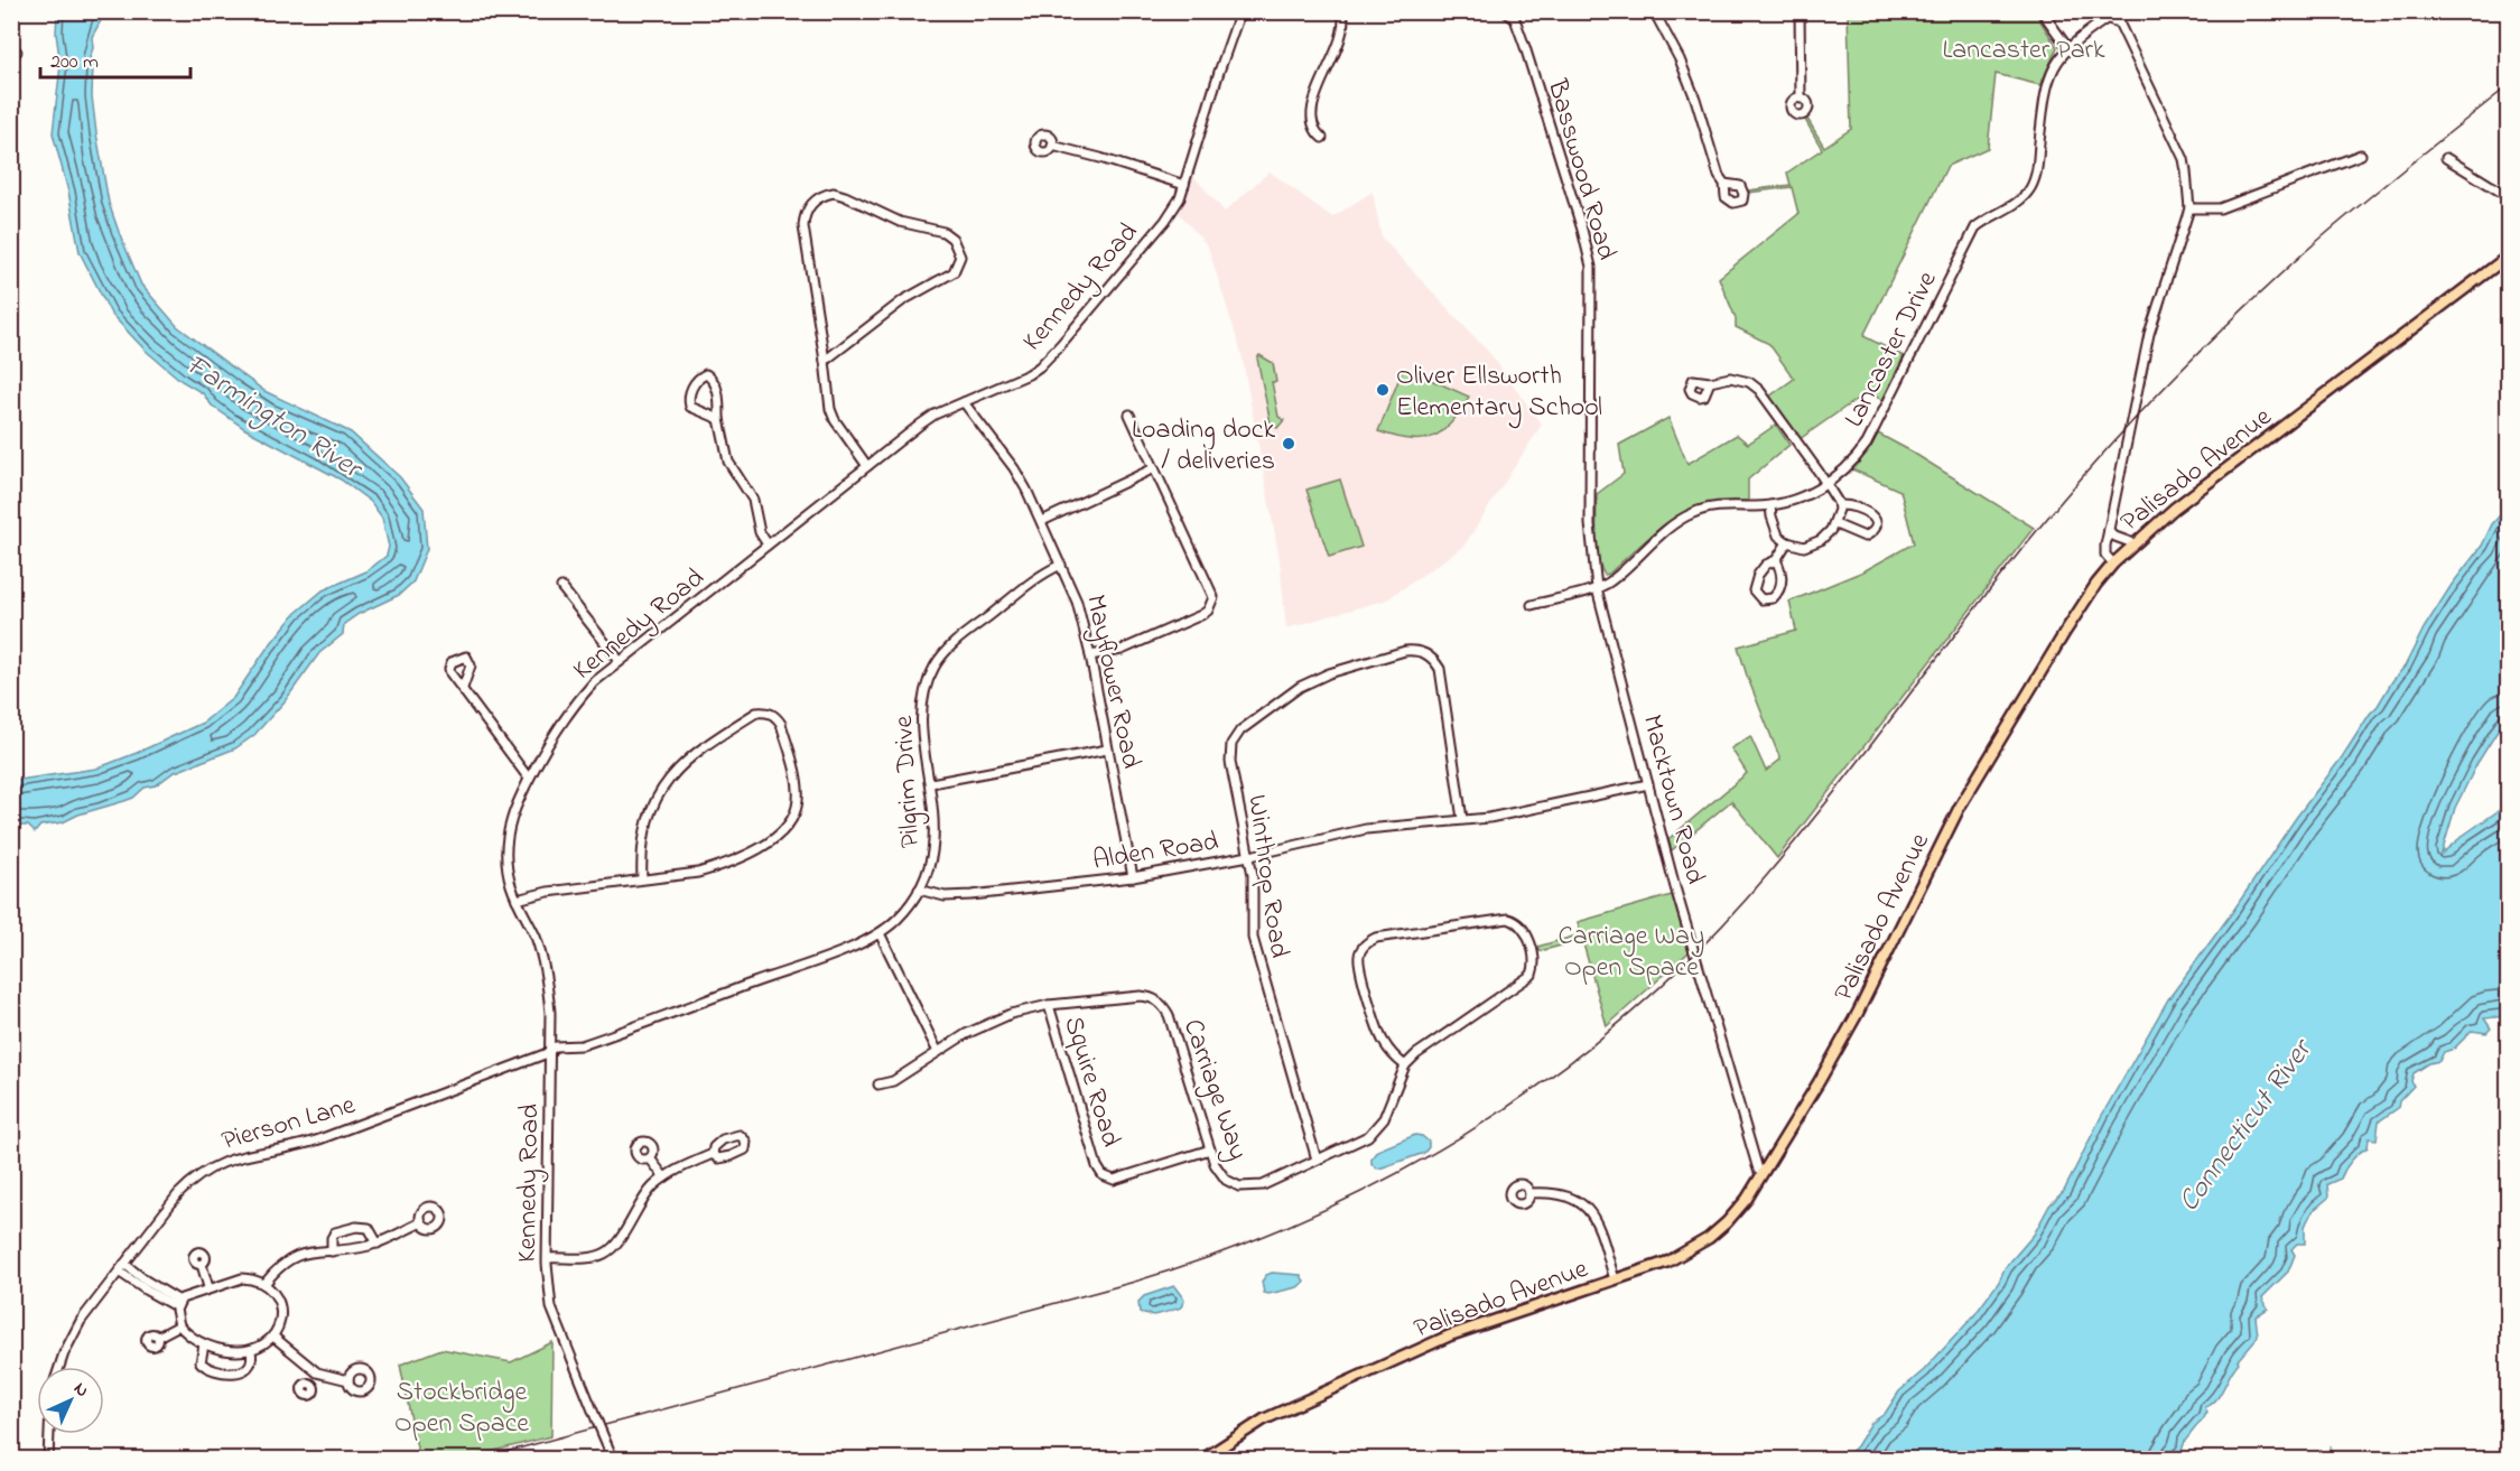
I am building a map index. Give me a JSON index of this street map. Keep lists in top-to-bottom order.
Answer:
{
  "streets": {
    "main road": ["Palisado Avenue"],
    "street": [
      "Basswood Road",
      "Kennedy Road",
      "Lancaster Drive",
      "Mayflower Road",
      "Pilgrim Drive",
      "Macktown Road",
      "Alden Road",
      "Winthrop Road",
      "Squire Road",
      "Carriage Way",
      "Pierson Lane"
    ]
  },
  "crossings": [
    ["Basswood Road", "Macktown Road"],
    ["Kennedy Road", "Mayflower Road"],
    ["Kennedy Road", "Pilgrim Drive"],
    ["Kennedy Road", "Pierson Lane"],
    ["Lancaster Drive", "Macktown Road"],
    ["Palisado Avenue", "Macktown Road"],
    ["Mayflower Road", "Pilgrim Drive"],
    ["Mayflower Road", "Alden Road"],
    ["Pilgrim Drive", "Alden Road"],
    ["Pilgrim Drive", "Pierson Lane"],
    ["Macktown Road", "Alden Road"],
    ["Alden Road", "Winthrop Road"],
    ["Winthrop Road", "Carriage Way"],
    ["Squire Road", "Carriage Way"]
  ],
  "water": ["Farmington River", "Connecticut River"],
  "parks": ["Lancaster Park", "Carriage Way Open Space", "Stockbridge Open Space"],
  "places": ["Oliver Ellsworth Elementary School", "Loading dock / deliveries"],
  "scale_bar": "200 m",
  "north": "top right"
}
